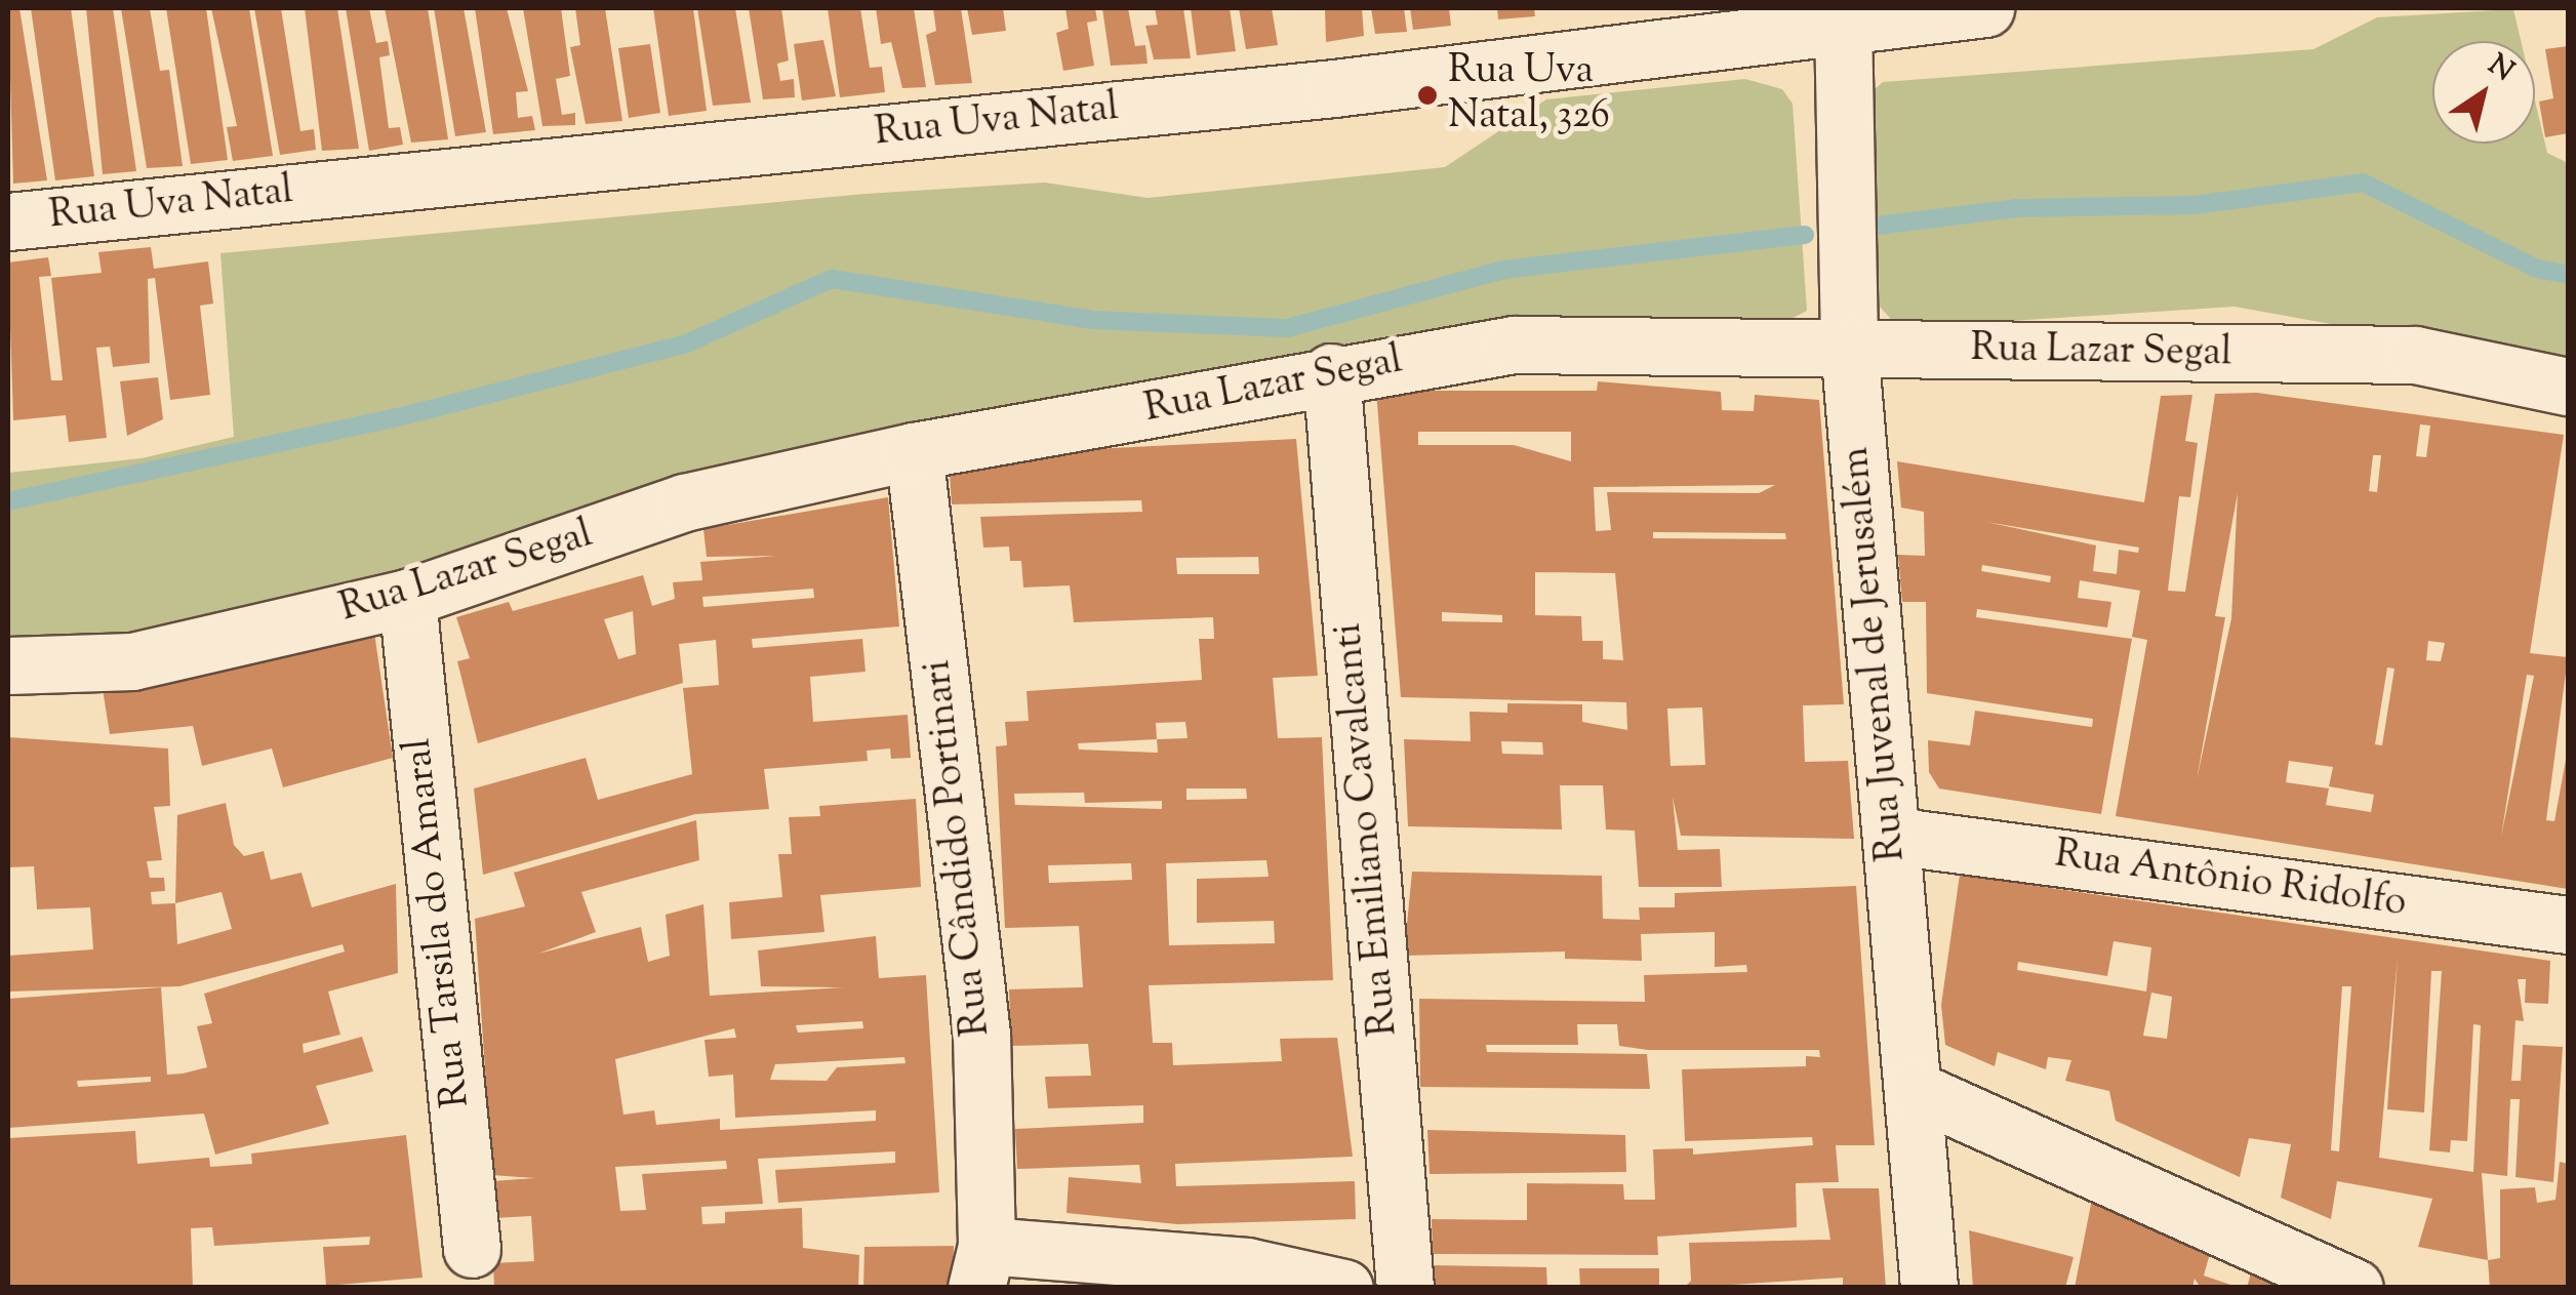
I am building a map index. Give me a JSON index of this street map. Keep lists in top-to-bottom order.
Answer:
{
  "streets": {
    "street": [
      "Rua Uva Natal",
      "Rua Lazar Segal",
      "Rua Juvenal de Jerusalém",
      "Rua Emiliano Cavalcanti",
      "Rua Cândido Portinari",
      "Rua Antônio Ridolfo",
      "Rua Tarsila do Amaral"
    ]
  },
  "crossings": [
    ["Rua Uva Natal", "Rua Juvenal de Jerusalém"],
    ["Rua Lazar Segal", "Rua Juvenal de Jerusalém"],
    ["Rua Lazar Segal", "Rua Emiliano Cavalcanti"],
    ["Rua Lazar Segal", "Rua Cândido Portinari"],
    ["Rua Lazar Segal", "Rua Tarsila do Amaral"],
    ["Rua Juvenal de Jerusalém", "Rua Antônio Ridolfo"]
  ],
  "places": ["Rua Uva Natal, 326"],
  "north": "top right"
}
